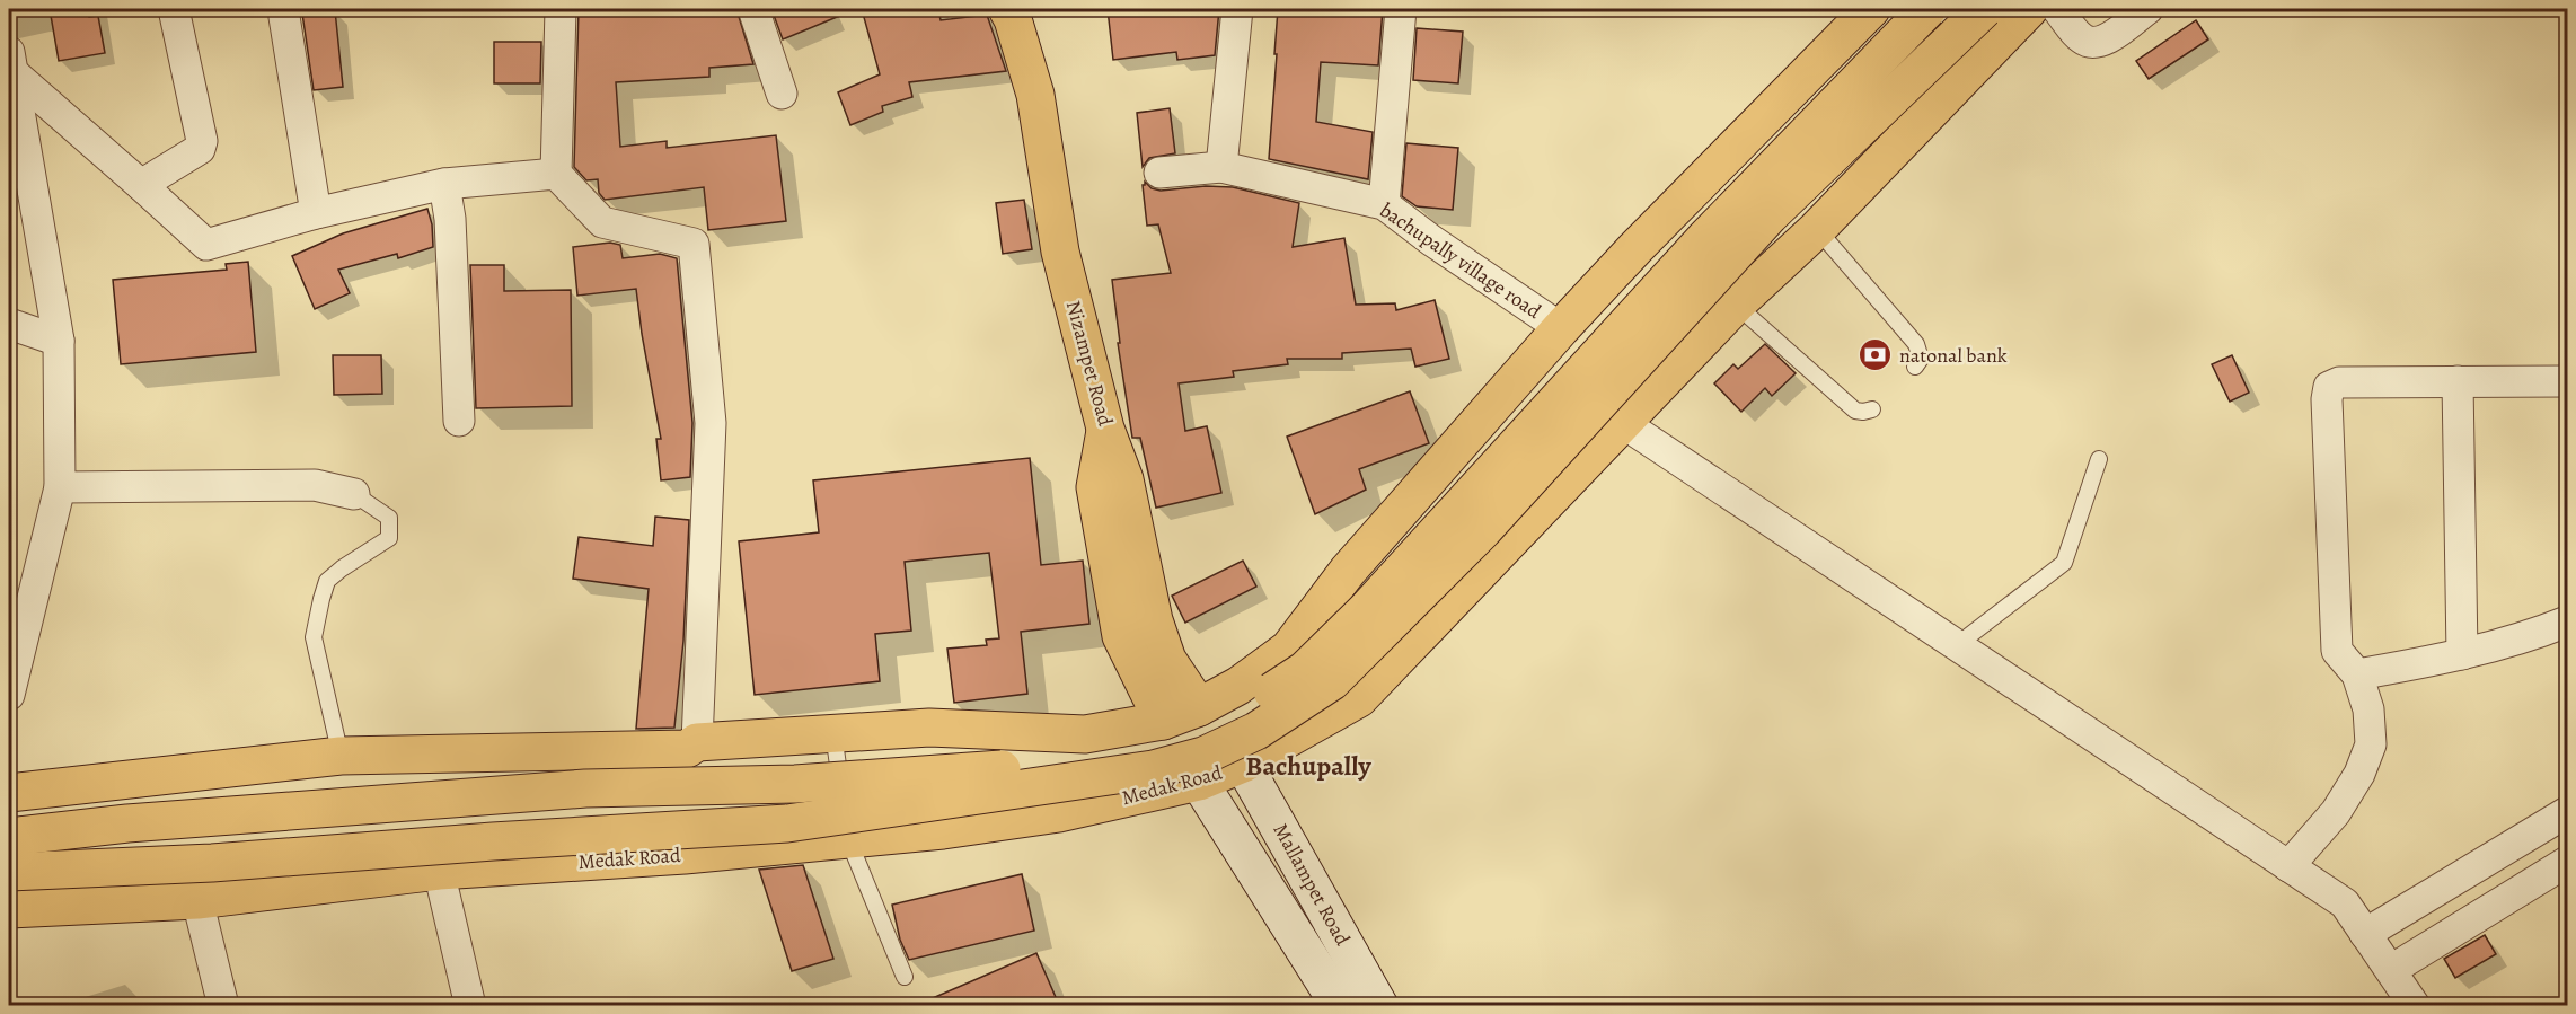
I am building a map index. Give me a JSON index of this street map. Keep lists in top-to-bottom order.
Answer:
{
  "streets": {
    "main road": ["Nizampet Road", "Medak Road", "Mallampet Road"],
    "street": ["bachupally village road"]
  },
  "crossings": [
    ["Medak Road", "Mallampet Road"]
  ],
  "districts": ["Bachupally"],
  "places": {
    "bank": ["natonal bank"]
  }
}
